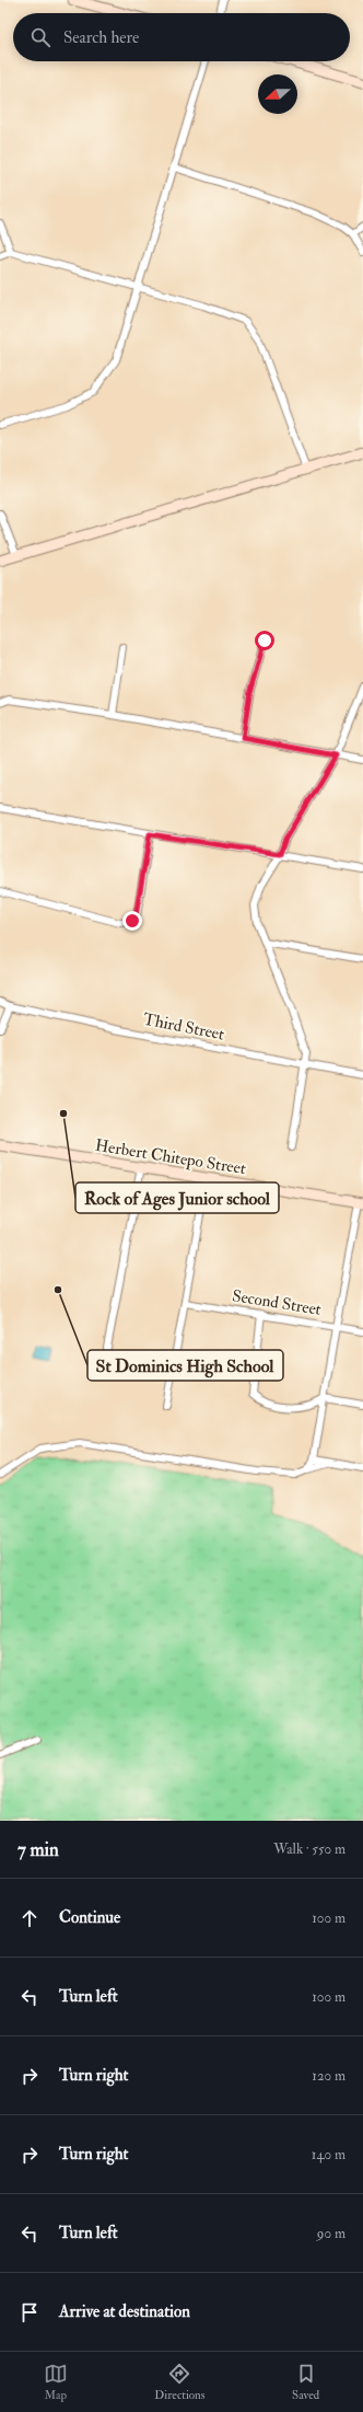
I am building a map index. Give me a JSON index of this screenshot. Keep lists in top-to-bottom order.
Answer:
{
  "streets": {
    "street": ["Third Street", "Herbert Chitepo Street", "Second Street"]
  },
  "places": ["Rock of Ages Junior school", "St Dominics High School"],
  "north": "left",
  "page": {
    "search": "Search here",
    "heading": ["7 min", "Walk · 550 m"],
    "list": [
      ["Continue", "100 m"],
      ["Turn left", "100 m"],
      ["Turn right", "120 m"],
      ["Turn right", "140 m"],
      ["Turn left", "90 m"],
      "Arrive at destination"
    ],
    "nav": ["Map", "Directions", "Saved"]
  }
}
